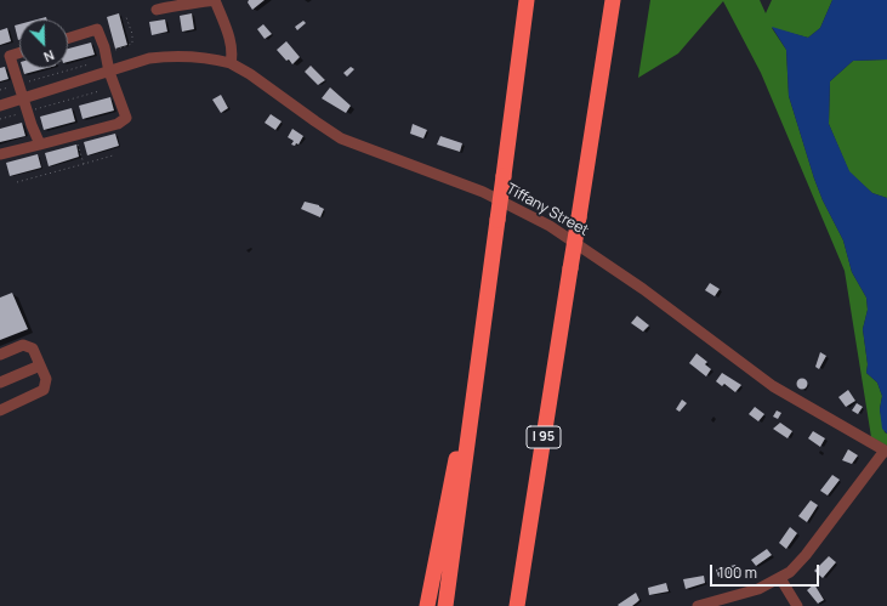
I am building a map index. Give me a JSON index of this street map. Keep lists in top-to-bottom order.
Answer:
{
  "streets": {
    "highway": ["I 95"],
    "street": ["Tiffany Street"]
  },
  "scale_bar": "100 m",
  "north": "bottom right"
}
